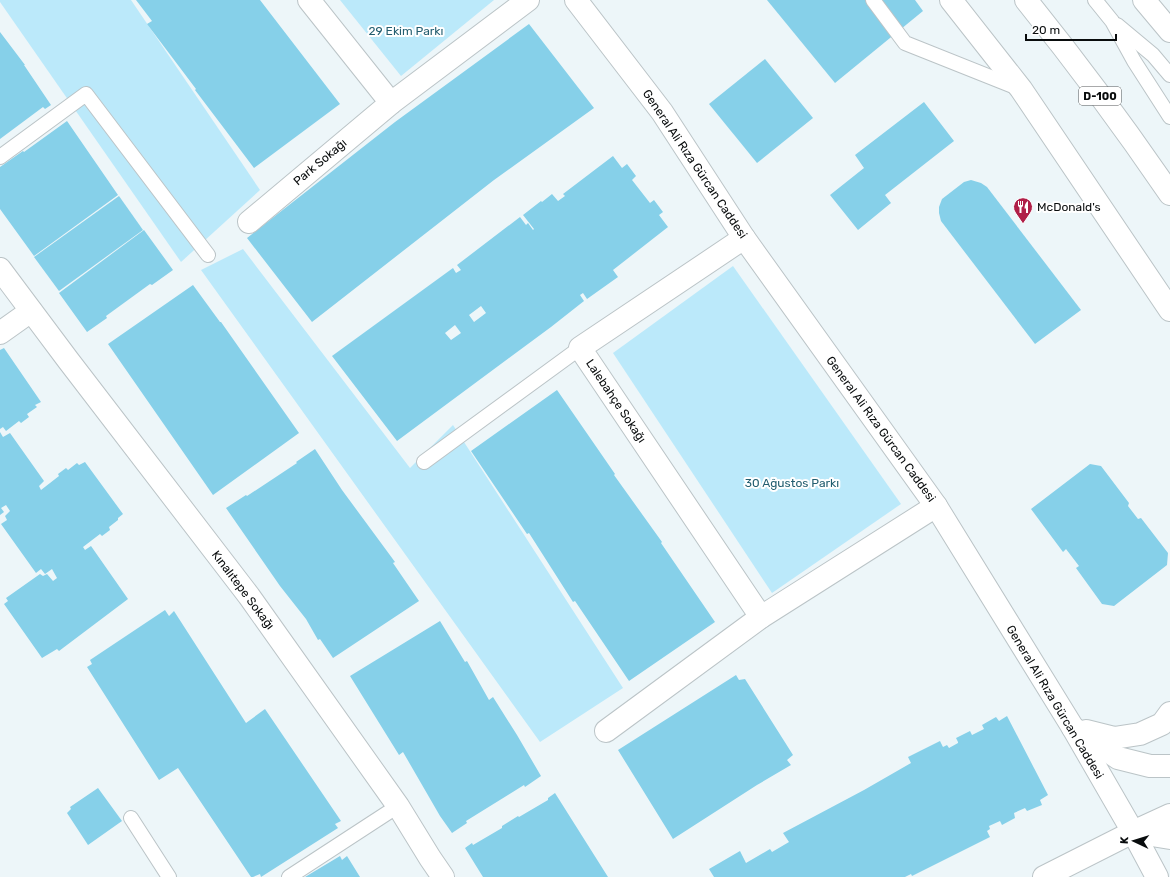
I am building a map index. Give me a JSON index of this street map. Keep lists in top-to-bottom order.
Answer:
{
  "streets": {
    "main road": [
      "D-100",
      "Park Sokağı",
      "General Ali Rıza Gürcan Caddesi",
      "Lalebahçe Sokağı",
      "Kınalıtepe Sokağı"
    ]
  },
  "crossings": [
    ["General Ali Rıza Gürcan Caddesi", "Lalebahçe Sokağı"]
  ],
  "parks": ["29 Ekim Parkı", "30 Ağustos Parkı"],
  "places": {
    "restaurant": ["McDonald's"]
  },
  "scale_bar": "20 m",
  "north": "left"
}
